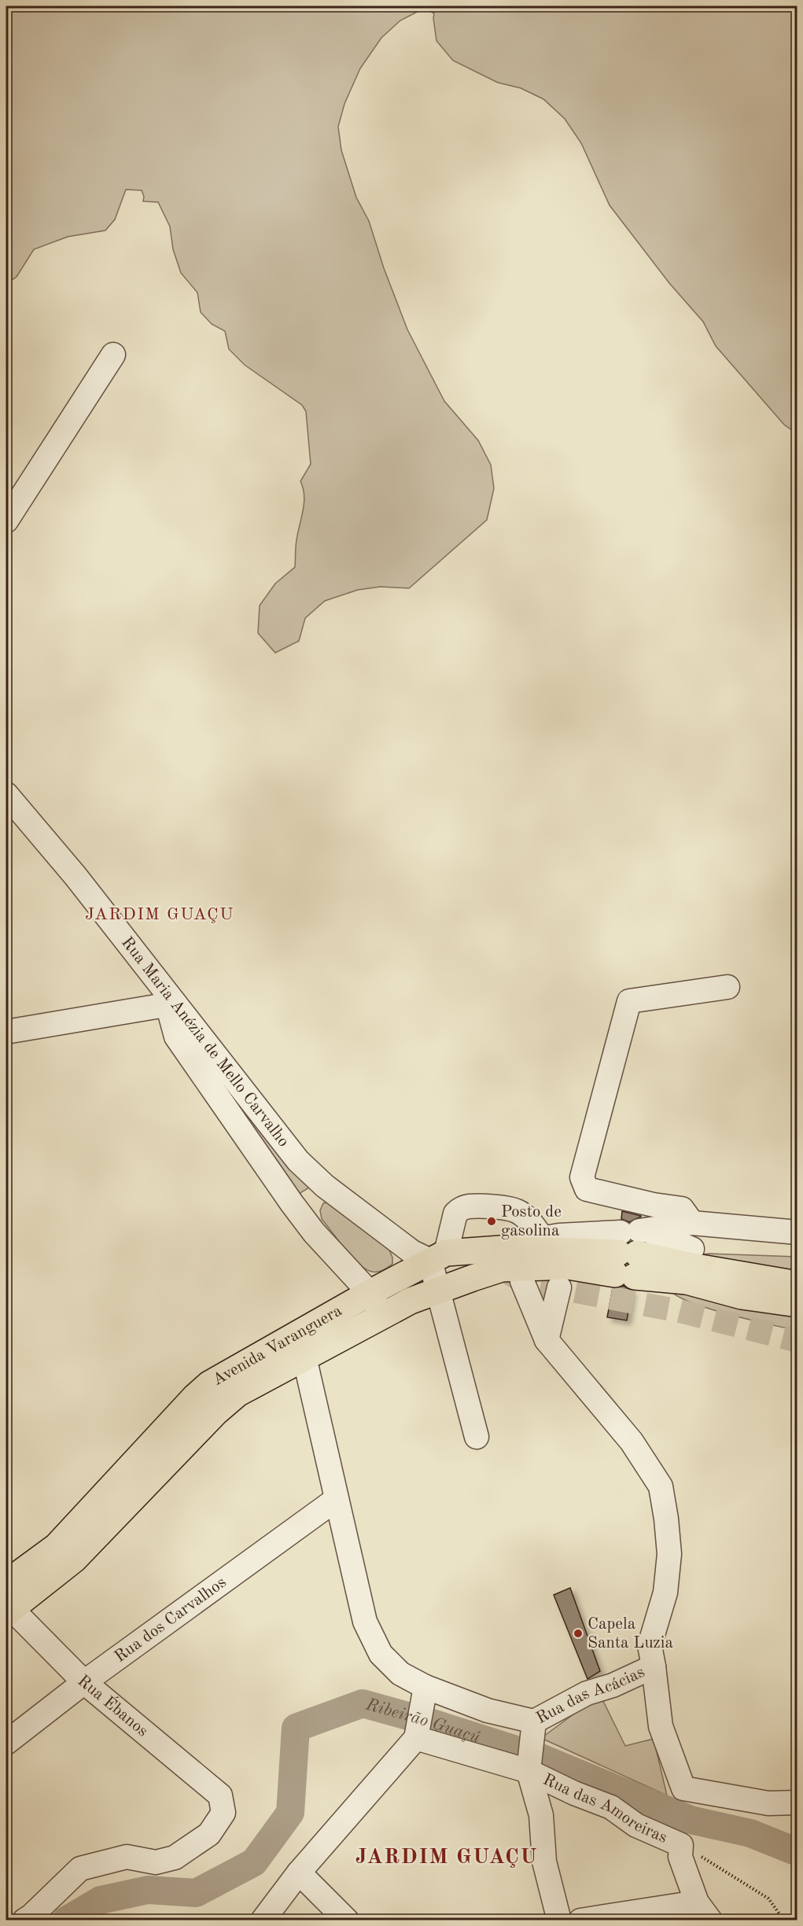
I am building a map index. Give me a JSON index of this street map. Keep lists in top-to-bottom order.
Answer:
{
  "streets": {
    "highway": ["Avenida Varanguera"],
    "street": [
      "Rua Maria Anézia de Mello Carvalho",
      "Rua dos Carvalhos",
      "Rua das Acácias",
      "Rua Ébanos",
      "Rua das Amoreiras"
    ]
  },
  "crossings": [
    ["Rua Maria Anézia de Mello Carvalho", "Avenida Varanguera"],
    ["Avenida Varanguera", "Rua Ébanos"],
    ["Rua dos Carvalhos", "Rua Ébanos"],
    ["Rua das Acácias", "Rua das Amoreiras"]
  ],
  "districts": ["JARDIM GUAÇU", "JARDIM GUAÇU"],
  "water": ["Ribeirão Guaçú"],
  "places": ["Posto de gasolina", "Capela Santa Luzia"]
}
